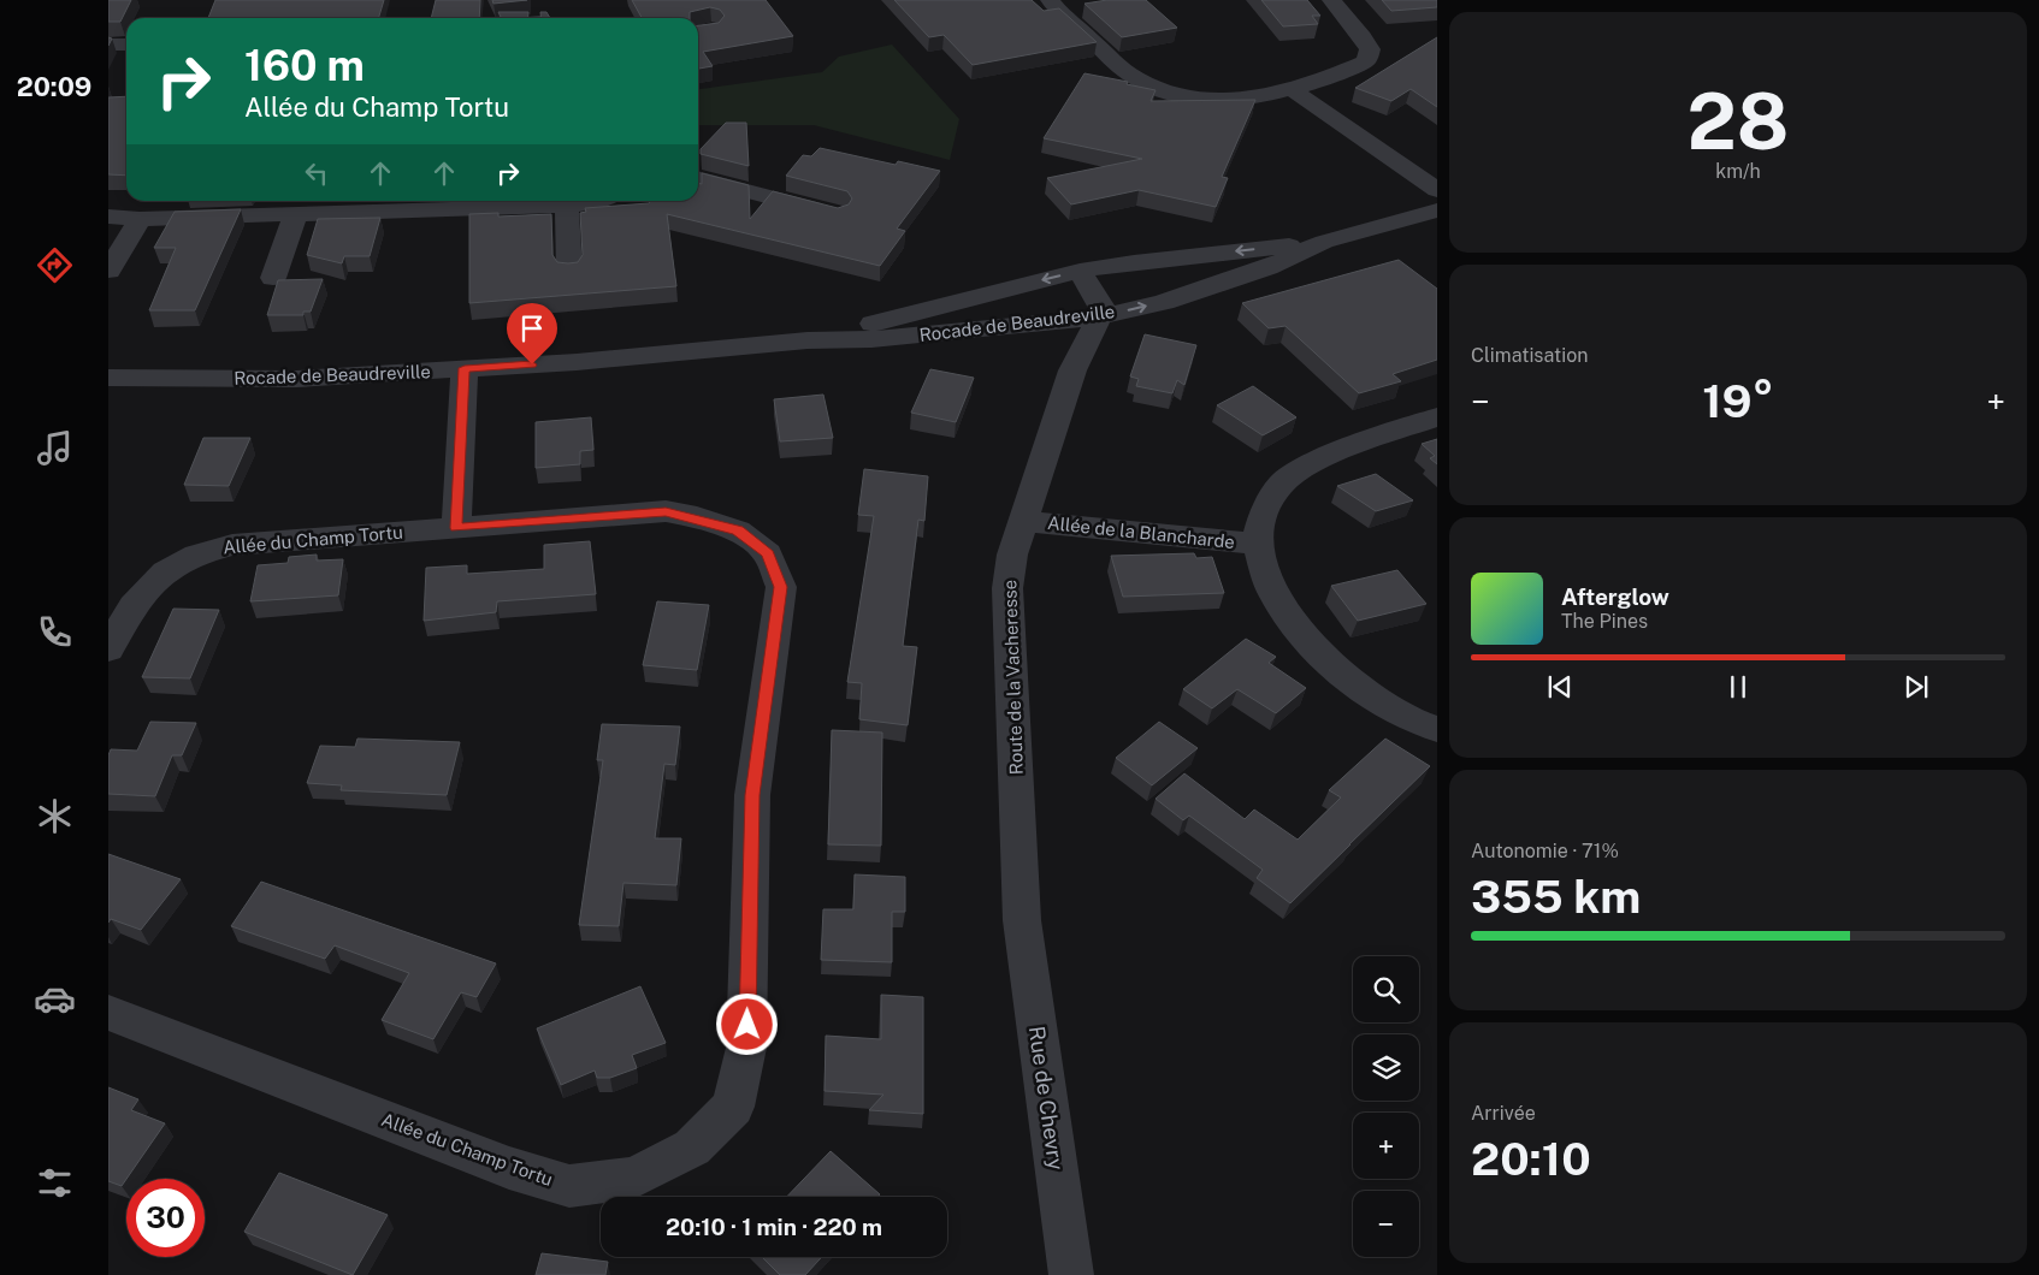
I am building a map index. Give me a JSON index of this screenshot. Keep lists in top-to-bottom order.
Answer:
{
  "streets": {
    "street": [
      "Rocade de Beaudreville",
      "Allée de la Blancharde",
      "Allée du Champ Tortu",
      "Route de la Vacheresse",
      "Rue de Chevry"
    ]
  },
  "crossings": [
    ["Rocade de Beaudreville", "Route de la Vacheresse"],
    ["Allée de la Blancharde", "Route de la Vacheresse"],
    ["Route de la Vacheresse", "Rue de Chevry"]
  ],
  "page": {
    "tabs": "20:09",
    "tile": [
      ["28", "km/h"],
      "Climatisation",
      ["Autonomie · 71%", "355 km"],
      ["Arrivée", "20:10"]
    ],
    "turn": ["160 m", "Allée du Champ Tortu"],
    "heat": ["−", "19°", "+"],
    "song": ["Afterglow", "The Pines"],
    "map_buttons": ["+", "−"],
    "limit": "30",
    "trip": "20:10 · 1 min · 220 m"
  }
}
